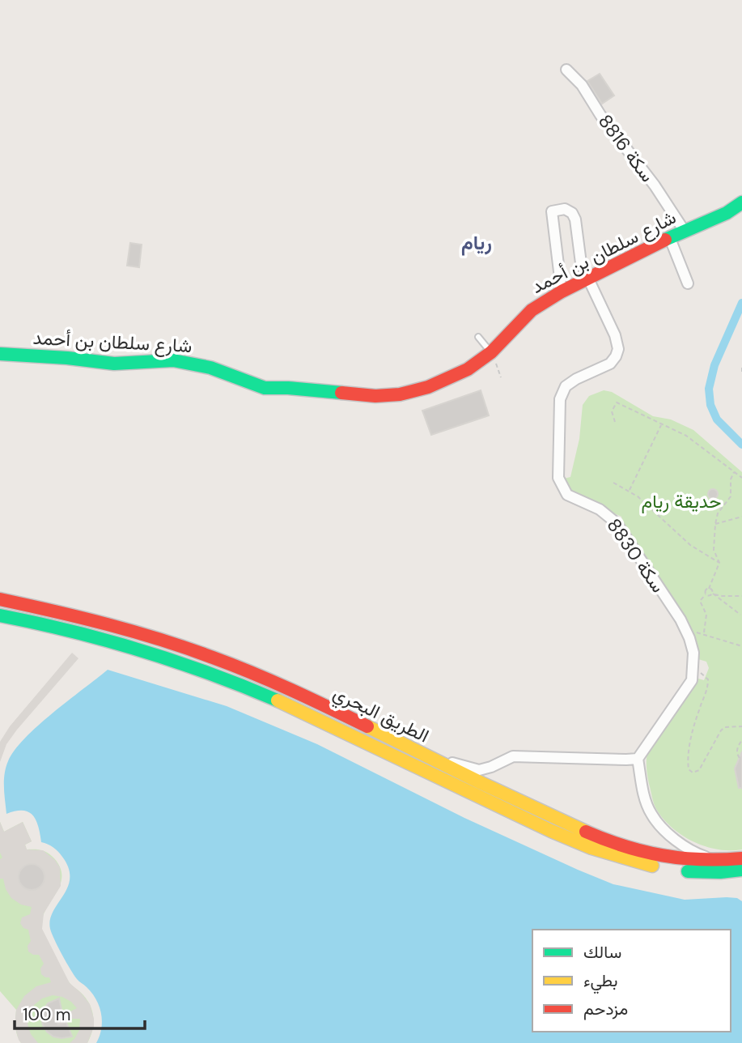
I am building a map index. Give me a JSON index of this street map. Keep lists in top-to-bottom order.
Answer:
{
  "streets": {
    "main road": ["شارع سلطان بن أحمد", "الطريق البحري"],
    "street": ["سكة 8816", "سكة 8830"]
  },
  "crossings": [
    ["سكة 8816", "شارع سلطان بن أحمد"],
    ["شارع سلطان بن أحمد", "سكة 8830"]
  ],
  "districts": ["ريام"],
  "parks": ["حديقة ريام"],
  "legend": ["سالك", "بطيء", "مزدحم"],
  "scale_bar": "100 m"
}
